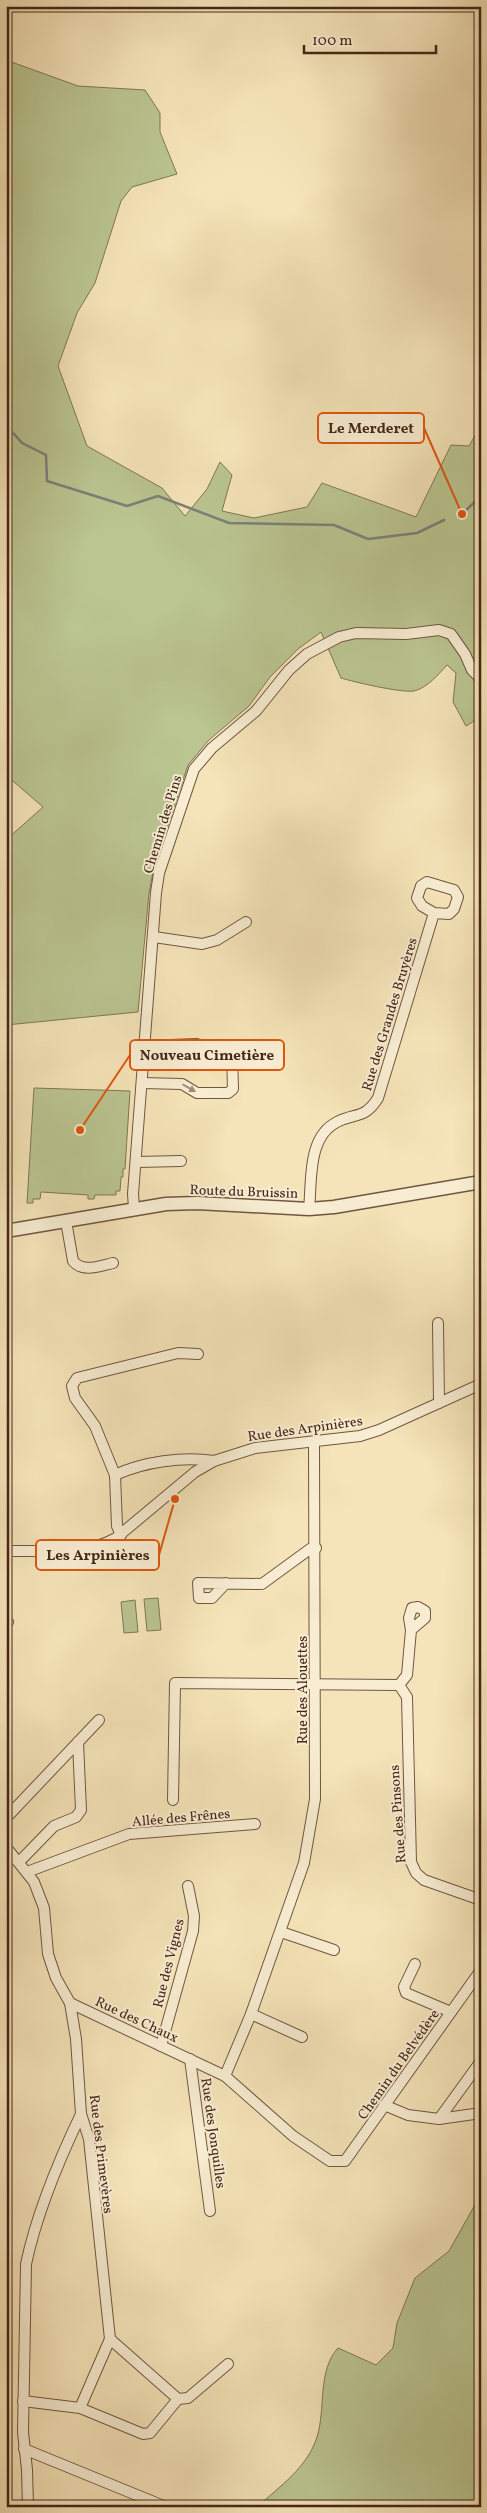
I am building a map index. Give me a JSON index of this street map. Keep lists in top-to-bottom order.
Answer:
{
  "streets": {
    "street": [
      "Chemin des Pins",
      "Rue des Grandes Bruyères",
      "Route du Bruissin",
      "Rue des Arpinières",
      "Rue des Alouettes",
      "Rue des Pinsons",
      "Allée des Frênes",
      "Rue des Vignes",
      "Rue des Chaux",
      "Chemin du Belvédère",
      "Rue des Jonquilles",
      "Rue des Primevères"
    ]
  },
  "crossings": [
    ["Chemin des Pins", "Route du Bruissin"],
    ["Rue des Grandes Bruyères", "Route du Bruissin"],
    ["Rue des Arpinières", "Rue des Alouettes"],
    ["Rue des Alouettes", "Rue des Chaux"],
    ["Rue des Vignes", "Rue des Chaux"],
    ["Rue des Chaux", "Chemin du Belvédère"],
    ["Rue des Chaux", "Rue des Jonquilles"],
    ["Rue des Chaux", "Rue des Primevères"]
  ],
  "places": ["Le Merderet", "Nouveau Cimetière", "Les Arpinières"],
  "scale_bar": "100 m"
}
